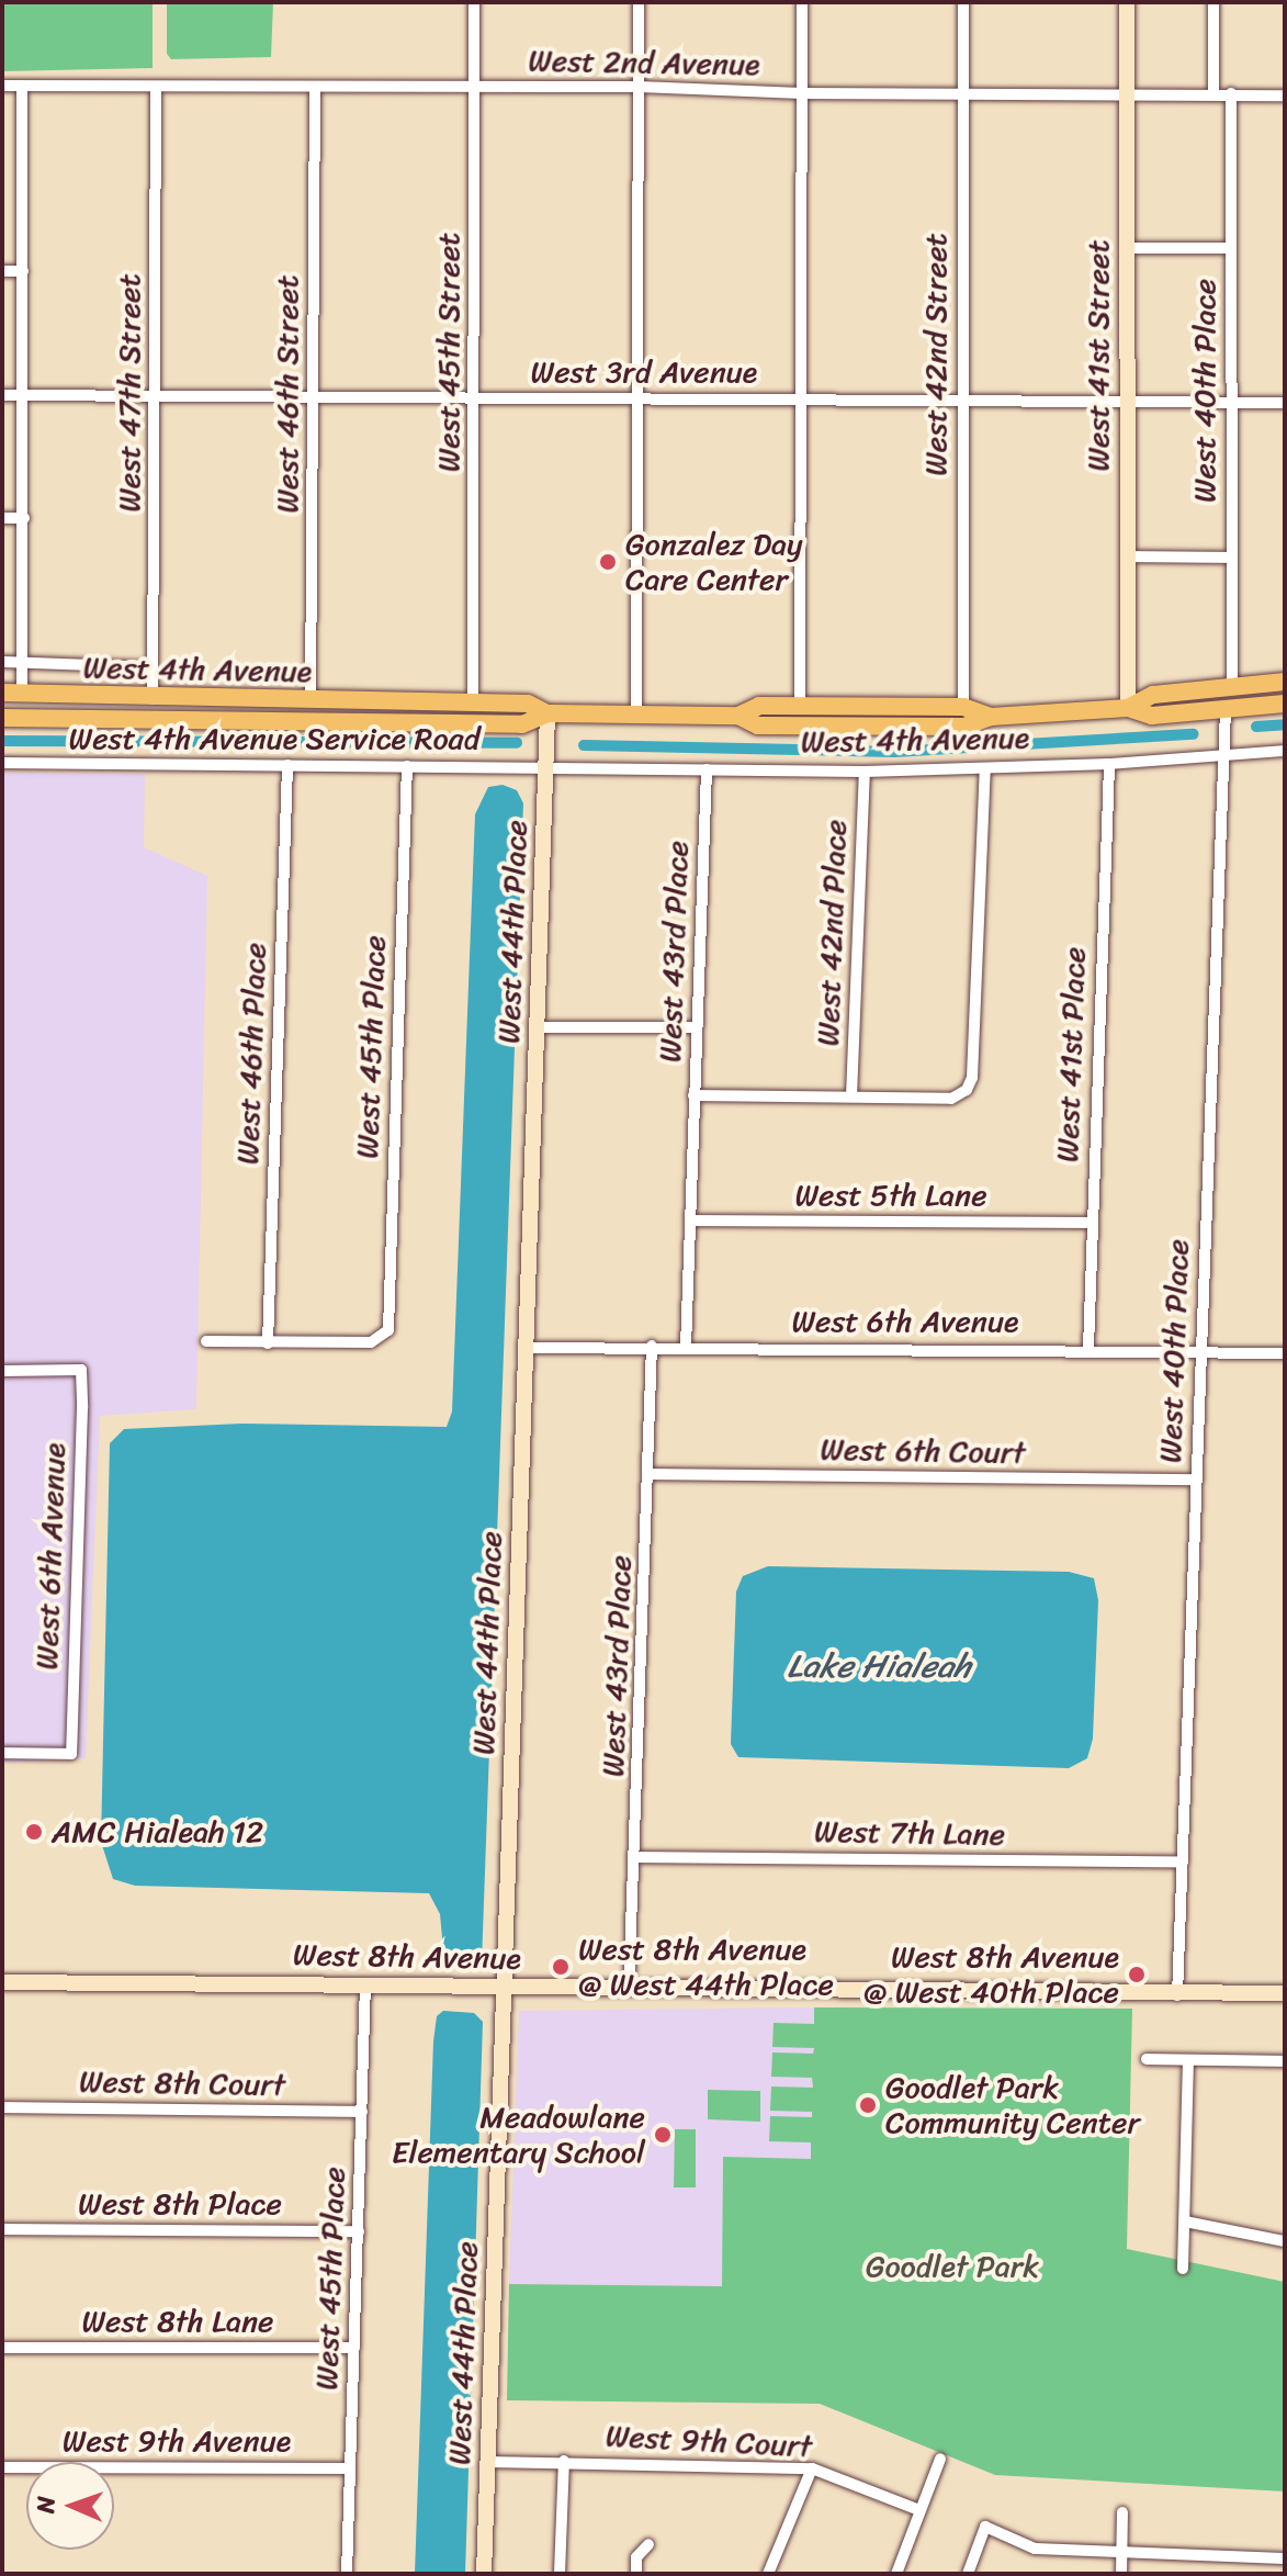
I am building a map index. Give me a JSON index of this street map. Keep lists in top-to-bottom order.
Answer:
{
  "streets": {
    "main road": ["West 4th Avenue"],
    "street": [
      "West 2nd Avenue",
      "West 45th Street",
      "West 42nd Street",
      "West 41st Street",
      "West 3rd Avenue",
      "West 40th Place",
      "West 47th Street",
      "West 46th Street",
      "West 4th Avenue Service Road",
      "West 44th Place",
      "West 42nd Place",
      "West 43rd Place",
      "West 45th Place",
      "West 46th Place",
      "West 41st Place",
      "West 5th Lane",
      "West 6th Avenue",
      "West 6th Court",
      "West 7th Lane",
      "West 8th Avenue",
      "West 8th Court",
      "West 8th Place",
      "West 8th Lane",
      "West 9th Avenue",
      "West 9th Court"
    ]
  },
  "crossings": [
    ["West 2nd Avenue", "West 45th Street"],
    ["West 2nd Avenue", "West 42nd Street"],
    ["West 2nd Avenue", "West 41st Street"],
    ["West 2nd Avenue", "West 40th Place"],
    ["West 2nd Avenue", "West 47th Street"],
    ["West 2nd Avenue", "West 46th Street"],
    ["West 45th Street", "West 3rd Avenue"],
    ["West 45th Street", "West 4th Avenue"],
    ["West 42nd Street", "West 3rd Avenue"],
    ["West 42nd Street", "West 4th Avenue"],
    ["West 41st Street", "West 3rd Avenue"],
    ["West 41st Street", "West 4th Avenue"],
    ["West 3rd Avenue", "West 40th Place"],
    ["West 3rd Avenue", "West 47th Street"],
    ["West 3rd Avenue", "West 46th Street"],
    ["West 40th Place", "West 4th Avenue"],
    ["West 40th Place", "West 6th Avenue"],
    ["West 40th Place", "West 6th Court"],
    ["West 40th Place", "West 7th Lane"],
    ["West 40th Place", "West 8th Avenue"],
    ["West 47th Street", "West 4th Avenue"],
    ["West 46th Street", "West 4th Avenue"],
    ["West 4th Avenue", "West 4th Avenue Service Road"],
    ["West 4th Avenue", "West 44th Place"],
    ["West 4th Avenue", "West 42nd Place"],
    ["West 4th Avenue", "West 43rd Place"],
    ["West 4th Avenue", "West 41st Place"],
    ["West 4th Avenue Service Road", "West 44th Place"],
    ["West 4th Avenue Service Road", "West 45th Place"],
    ["West 4th Avenue Service Road", "West 46th Place"],
    ["West 44th Place", "West 6th Avenue"],
    ["West 44th Place", "West 8th Avenue"],
    ["West 44th Place", "West 9th Court"],
    ["West 43rd Place", "West 5th Lane"],
    ["West 43rd Place", "West 6th Avenue"],
    ["West 43rd Place", "West 6th Court"],
    ["West 43rd Place", "West 7th Lane"],
    ["West 43rd Place", "West 8th Avenue"],
    ["West 45th Place", "West 46th Place"],
    ["West 45th Place", "West 8th Avenue"],
    ["West 45th Place", "West 8th Court"],
    ["West 45th Place", "West 8th Place"],
    ["West 45th Place", "West 8th Lane"],
    ["West 45th Place", "West 9th Avenue"],
    ["West 41st Place", "West 5th Lane"],
    ["West 41st Place", "West 6th Avenue"]
  ],
  "water": ["Lake Hialeah"],
  "parks": ["Goodlet Park"],
  "places": [
    "Gonzalez Day Care Center",
    "AMC Hialeah 12",
    "West 8th Avenue @ West 44th Place",
    "West 8th Avenue @ West 40th Place",
    "Goodlet Park Community Center",
    "Meadowlane Elementary School"
  ],
  "north": "left"
}
